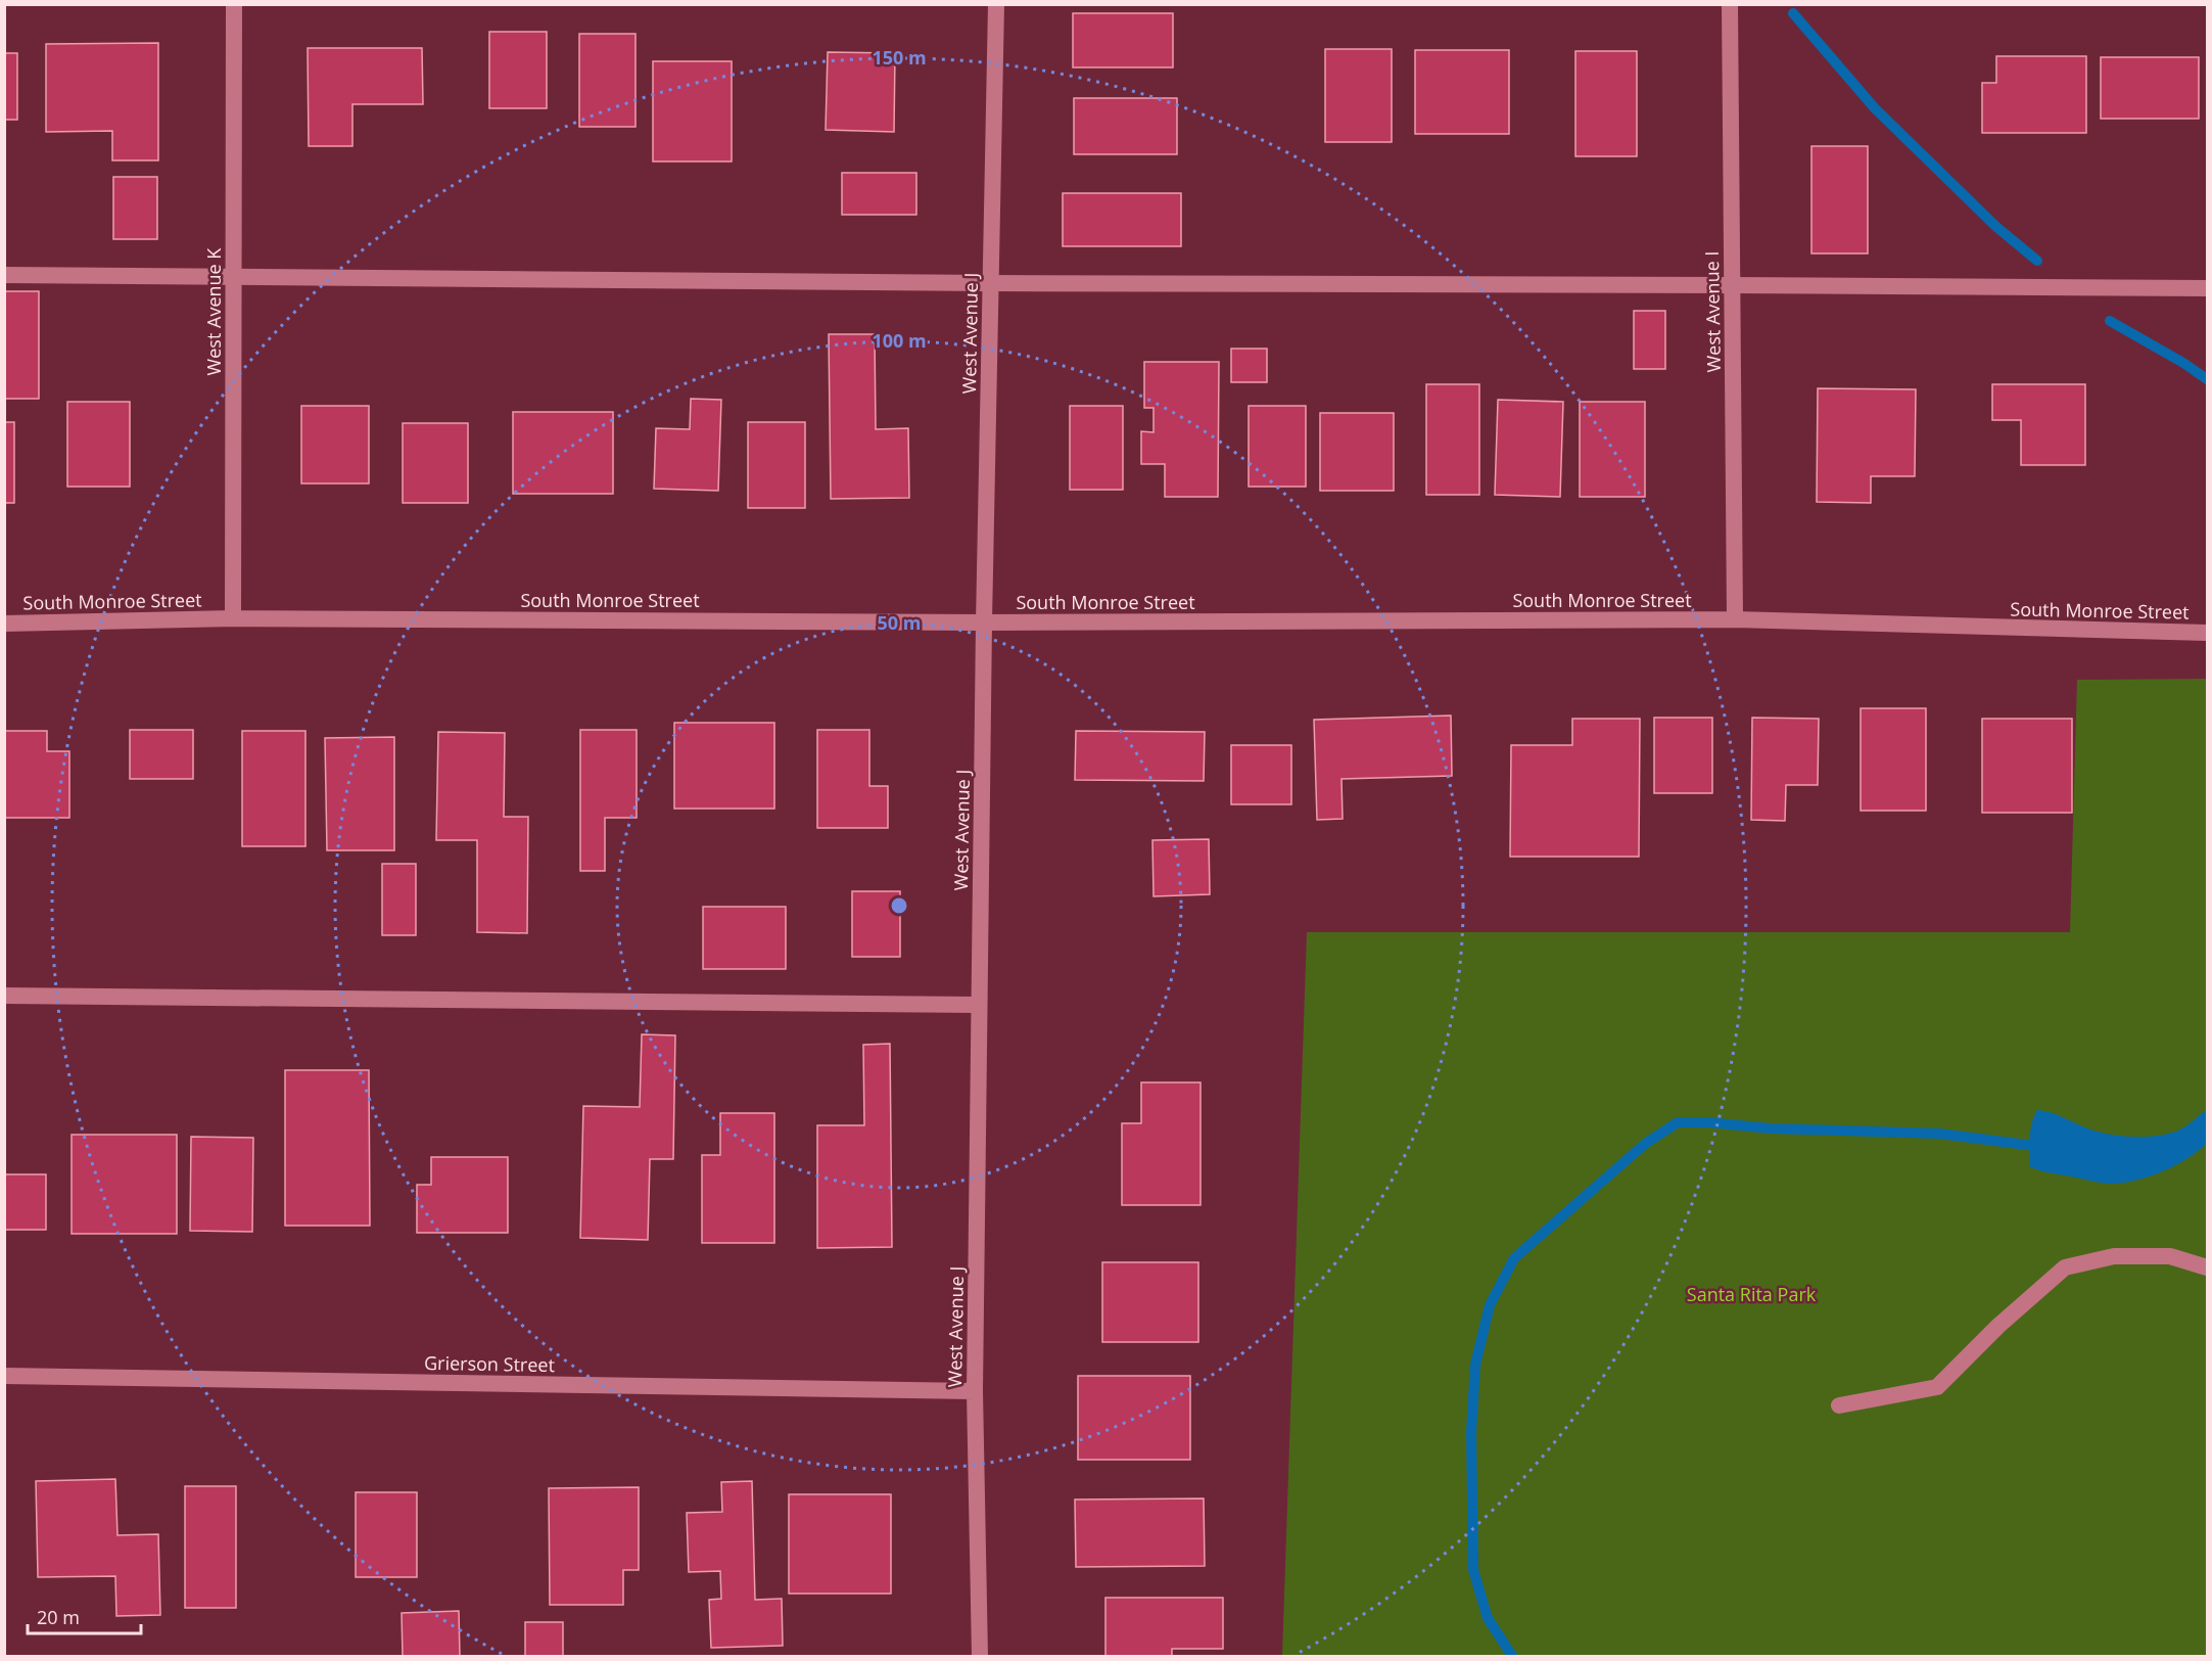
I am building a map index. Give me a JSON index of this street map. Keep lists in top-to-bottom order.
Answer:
{
  "streets": {
    "street": [
      "West Avenue K",
      "West Avenue I",
      "West Avenue J",
      "South Monroe Street",
      "Grierson Street"
    ]
  },
  "crossings": [
    ["West Avenue K", "South Monroe Street"],
    ["West Avenue I", "South Monroe Street"],
    ["West Avenue J", "South Monroe Street"],
    ["West Avenue J", "Grierson Street"]
  ],
  "parks": ["Santa Rita Park"],
  "scale_bar": "20 m",
  "rings": ["150 m", "100 m", "50 m"]
}
